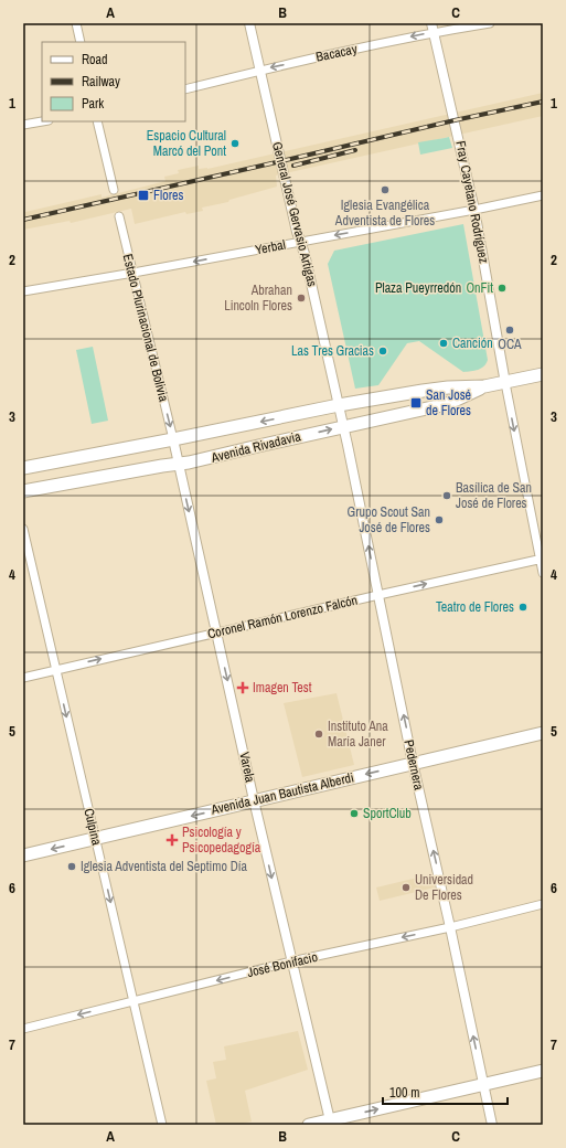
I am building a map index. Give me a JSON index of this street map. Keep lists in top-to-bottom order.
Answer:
{
  "streets": {
    "main road": ["Avenida Rivadavia", "Avenida Juan Bautista Alberdi"],
    "street": [
      "Bacacay",
      "Fray Cayetano Rodríguez",
      "General José Gervasio Artigas",
      "Yerbal",
      "Estado Plurinacional de Bolivia",
      "Coronel Ramón Lorenzo Falcón",
      "Pedernera",
      "Varela",
      "Culpina",
      "José Bonifacio"
    ]
  },
  "crossings": [
    ["Bacacay", "Fray Cayetano Rodríguez"],
    ["Bacacay", "General José Gervasio Artigas"],
    ["Fray Cayetano Rodríguez", "Yerbal"],
    ["Fray Cayetano Rodríguez", "Avenida Rivadavia"],
    ["General José Gervasio Artigas", "Yerbal"],
    ["General José Gervasio Artigas", "Avenida Rivadavia"],
    ["General José Gervasio Artigas", "Pedernera"],
    ["Yerbal", "Estado Plurinacional de Bolivia"],
    ["Estado Plurinacional de Bolivia", "Avenida Rivadavia"],
    ["Estado Plurinacional de Bolivia", "Varela"],
    ["Avenida Rivadavia", "Pedernera"],
    ["Avenida Rivadavia", "Varela"],
    ["Coronel Ramón Lorenzo Falcón", "Pedernera"],
    ["Coronel Ramón Lorenzo Falcón", "Varela"],
    ["Coronel Ramón Lorenzo Falcón", "Culpina"],
    ["Pedernera", "Avenida Juan Bautista Alberdi"],
    ["Pedernera", "José Bonifacio"],
    ["Varela", "Avenida Juan Bautista Alberdi"],
    ["Varela", "José Bonifacio"],
    ["Avenida Juan Bautista Alberdi", "Culpina"],
    ["Culpina", "José Bonifacio"]
  ],
  "one_way": [
    "Bacacay",
    "Yerbal",
    "Estado Plurinacional de Bolivia",
    "Coronel Ramón Lorenzo Falcón",
    "Pedernera",
    "Varela",
    "Avenida Juan Bautista Alberdi",
    "Culpina",
    "José Bonifacio"
  ],
  "parks": ["Plaza Pueyrredón"],
  "places": {
    "other": [
      "Espacio Cultural Marcó del Pont",
      "Iglesia Evangélica Adventista de Flores",
      "OnFit",
      "Abrahan Lincoln Flores",
      "OCA",
      "Canción",
      "Las Tres Gracias",
      "Basílica de San José de Flores",
      "Grupo Scout San José de Flores",
      "Teatro de Flores",
      "Instituto Ana María Janer",
      "SportClub",
      "Iglesia Adventista del Septimo Día",
      "Universidad De Flores"
    ],
    "transit": ["Flores", "San José de Flores"],
    "health": ["Imagen Test", "Psicología y Psicopedagogía"]
  },
  "legend": ["Road", "Railway", "Park"],
  "scale_bar": "100 m",
  "grid": {
    "columns": ["A", "B", "C"],
    "rows": [
      "1",
      "2",
      "3",
      "4",
      "5",
      "6",
      "7"
    ]
  }
}
